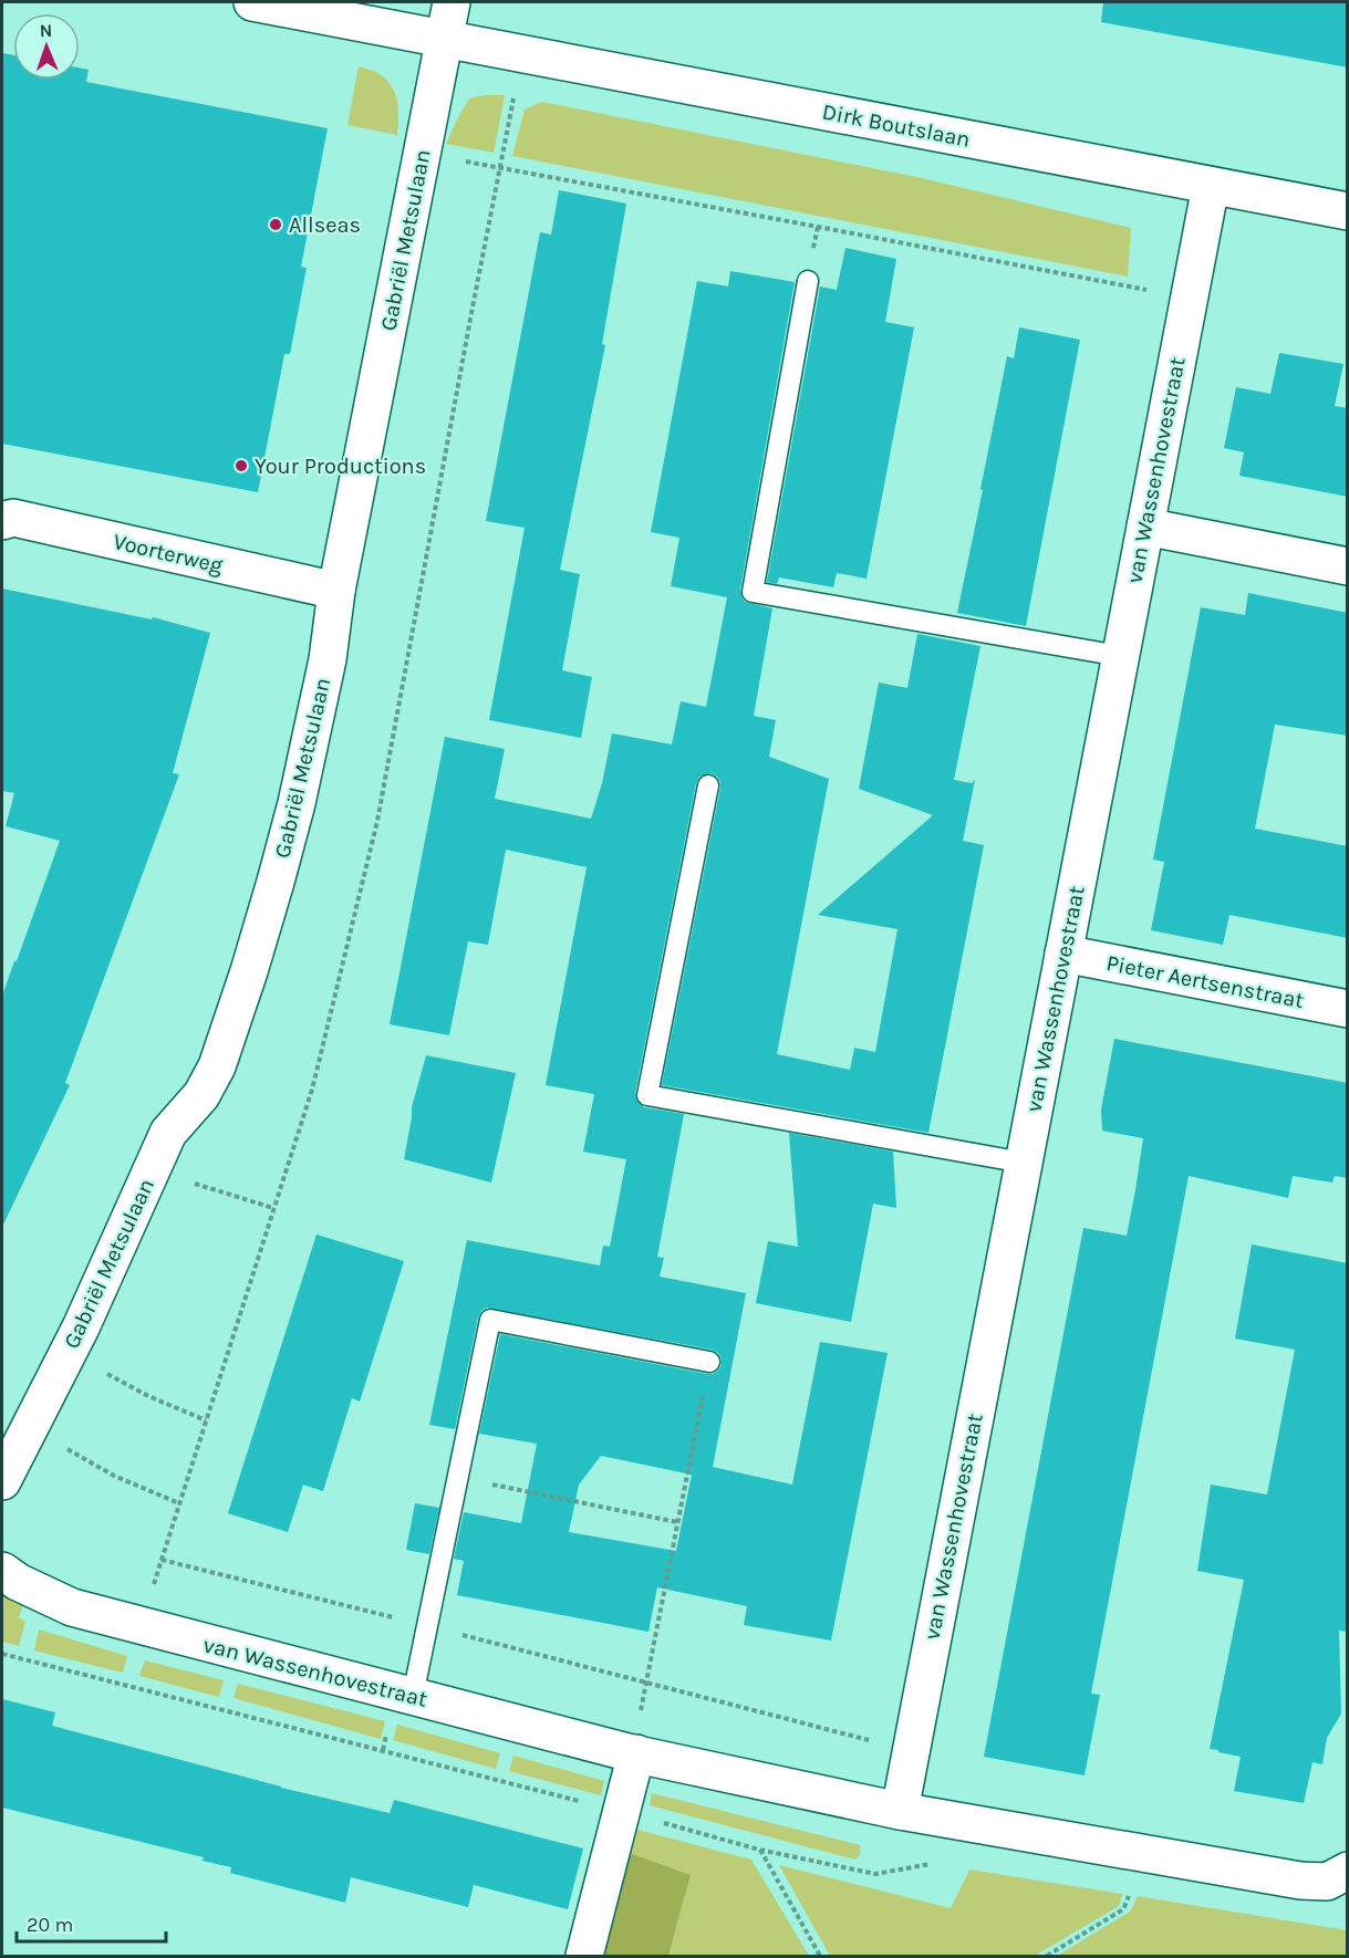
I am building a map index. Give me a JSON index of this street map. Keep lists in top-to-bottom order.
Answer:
{
  "streets": {
    "street": [
      "Dirk Boutslaan",
      "Gabriël Metsulaan",
      "van Wassenhovestraat",
      "Voorterweg",
      "Pieter Aertsenstraat"
    ]
  },
  "crossings": [
    ["Dirk Boutslaan", "Gabriël Metsulaan"],
    ["Dirk Boutslaan", "van Wassenhovestraat"],
    ["Gabriël Metsulaan", "Voorterweg"],
    ["van Wassenhovestraat", "Pieter Aertsenstraat"]
  ],
  "places": ["Allseas", "Your Productions"],
  "scale_bar": "20 m",
  "north": "top"
}
